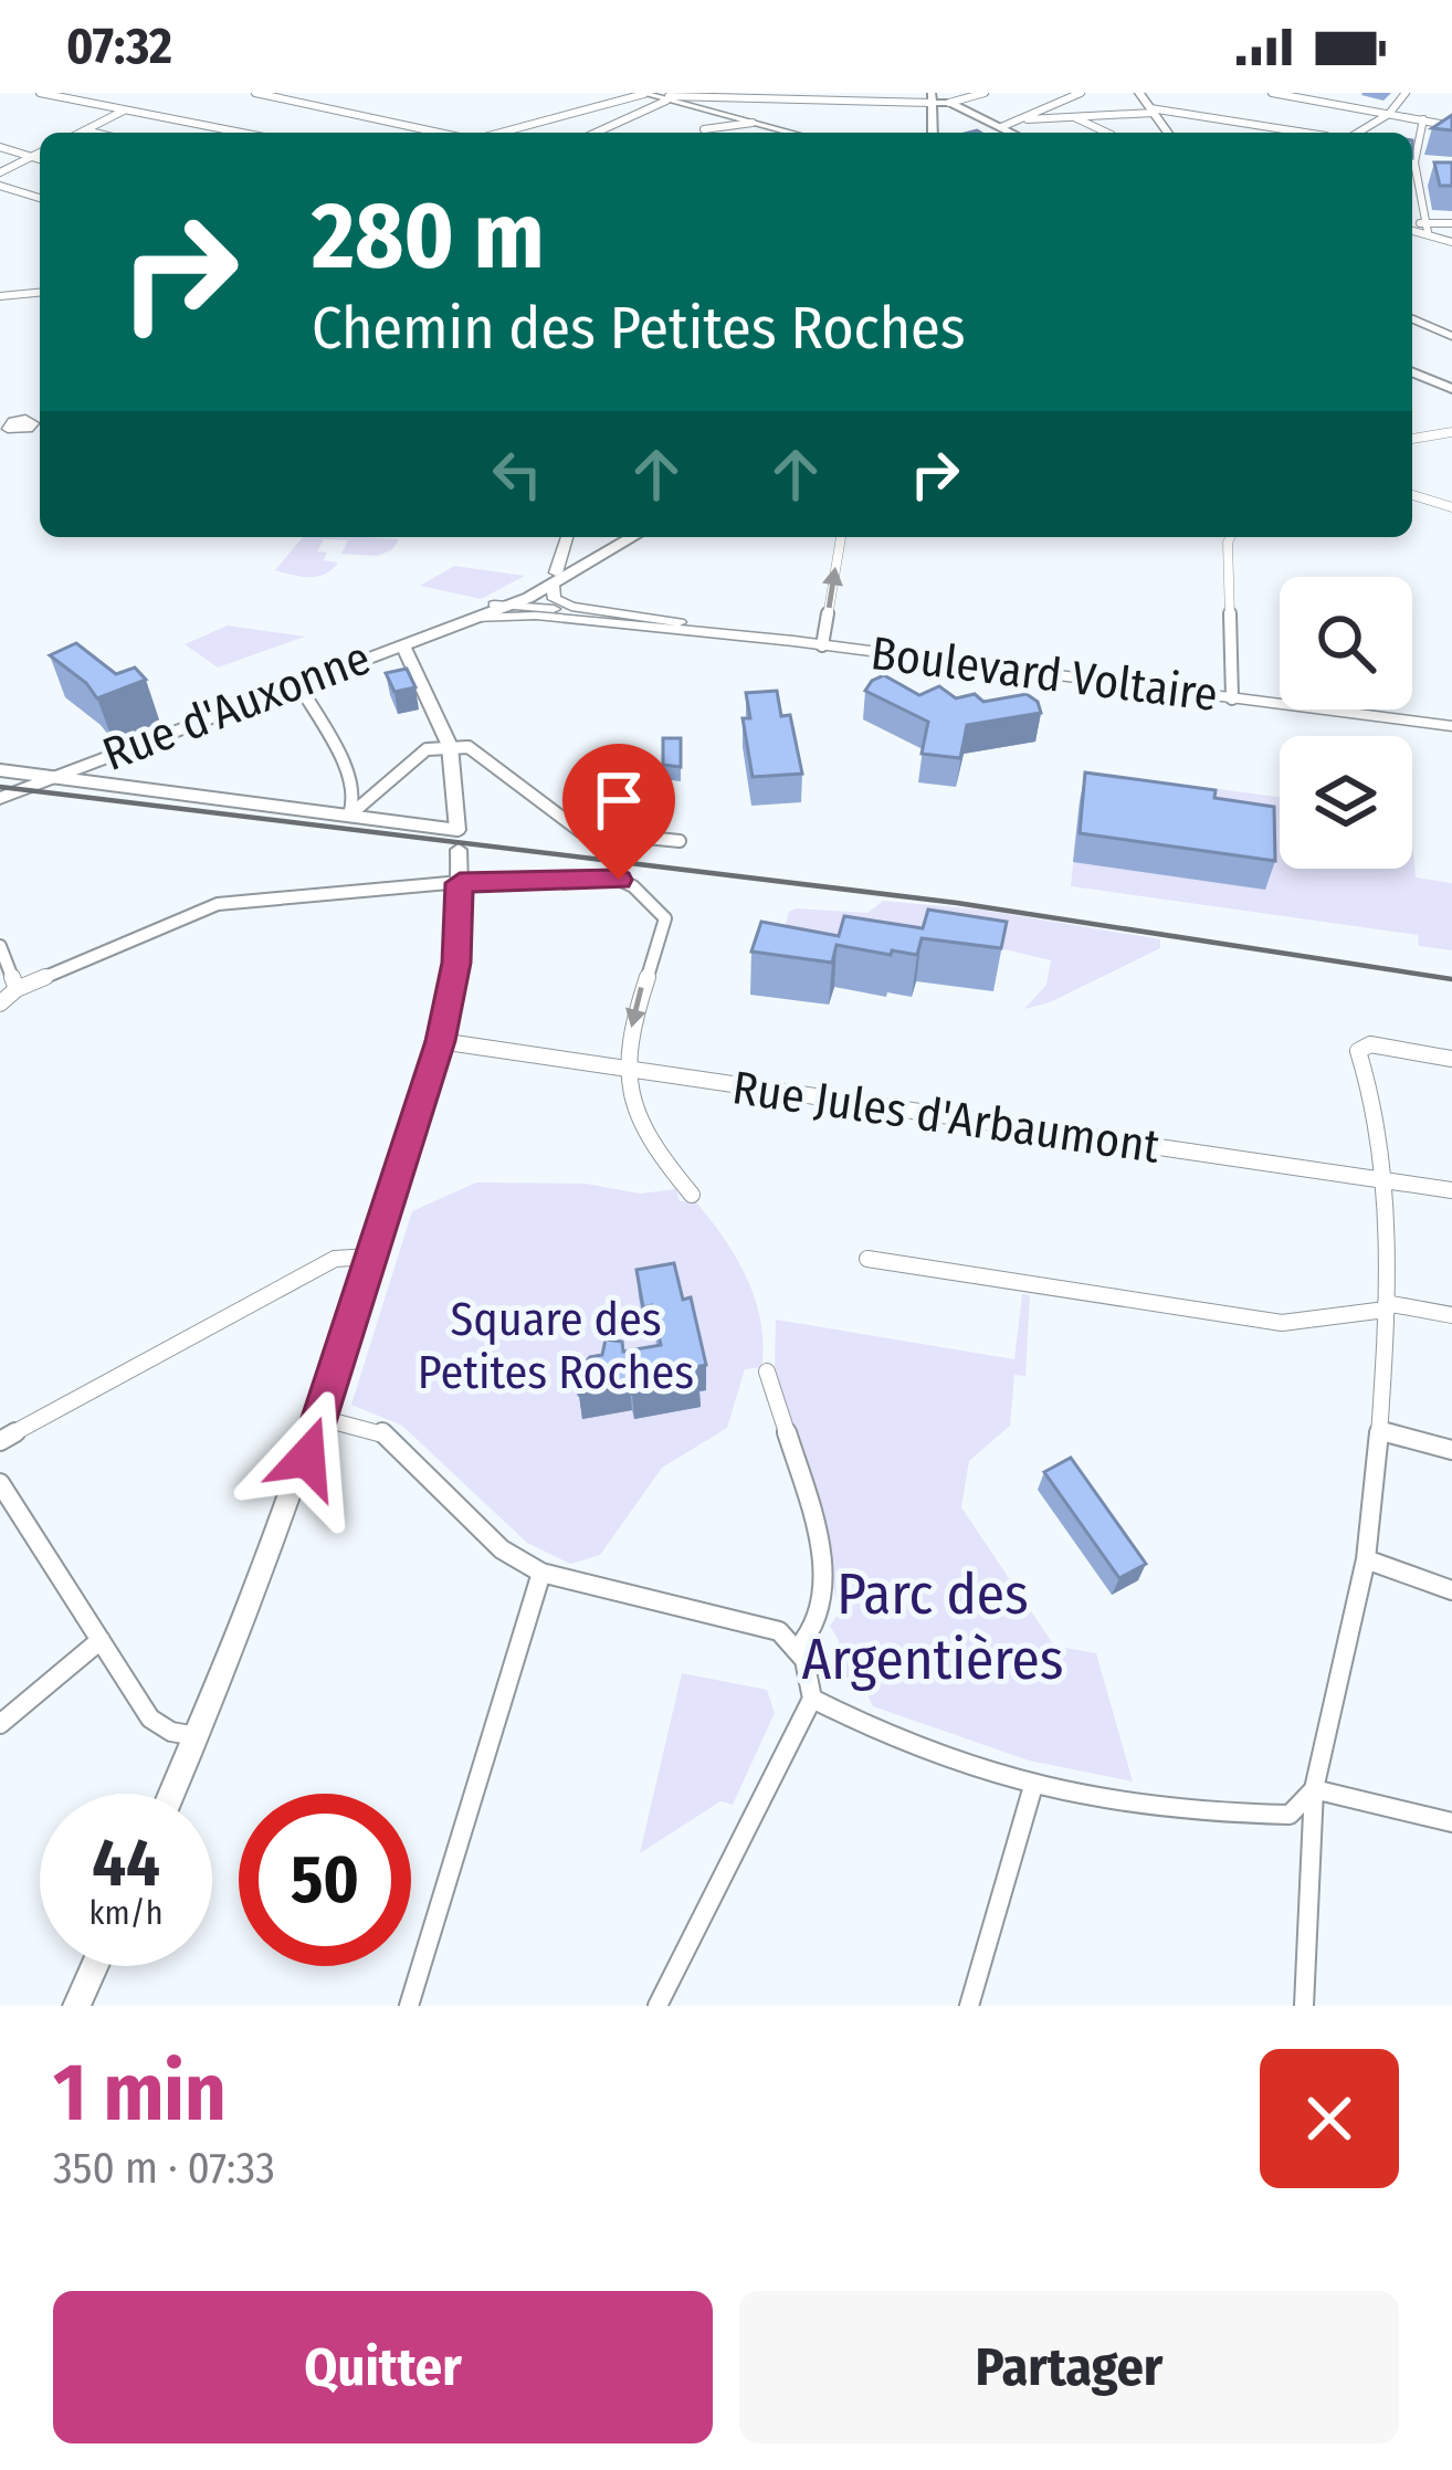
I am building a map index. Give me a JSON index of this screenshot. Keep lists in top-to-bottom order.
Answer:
{
  "streets": {
    "main road": ["Rue d'Auxonne"],
    "street": ["Boulevard Voltaire", "Rue Jules d'Arbaumont"]
  },
  "crossings": [
    ["Boulevard Voltaire", "Rue d'Auxonne"]
  ],
  "parks": ["Square des Petites Roches", "Parc des Argentières"],
  "page": {
    "status": "07:32",
    "turn": ["280 m", "Chemin des Petites Roches"],
    "speed": "44 km/h",
    "limit": "50",
    "heading": ["1 min", "350 m · 07:33"],
    "buttons": ["Quitter", "Partager"]
  }
}
